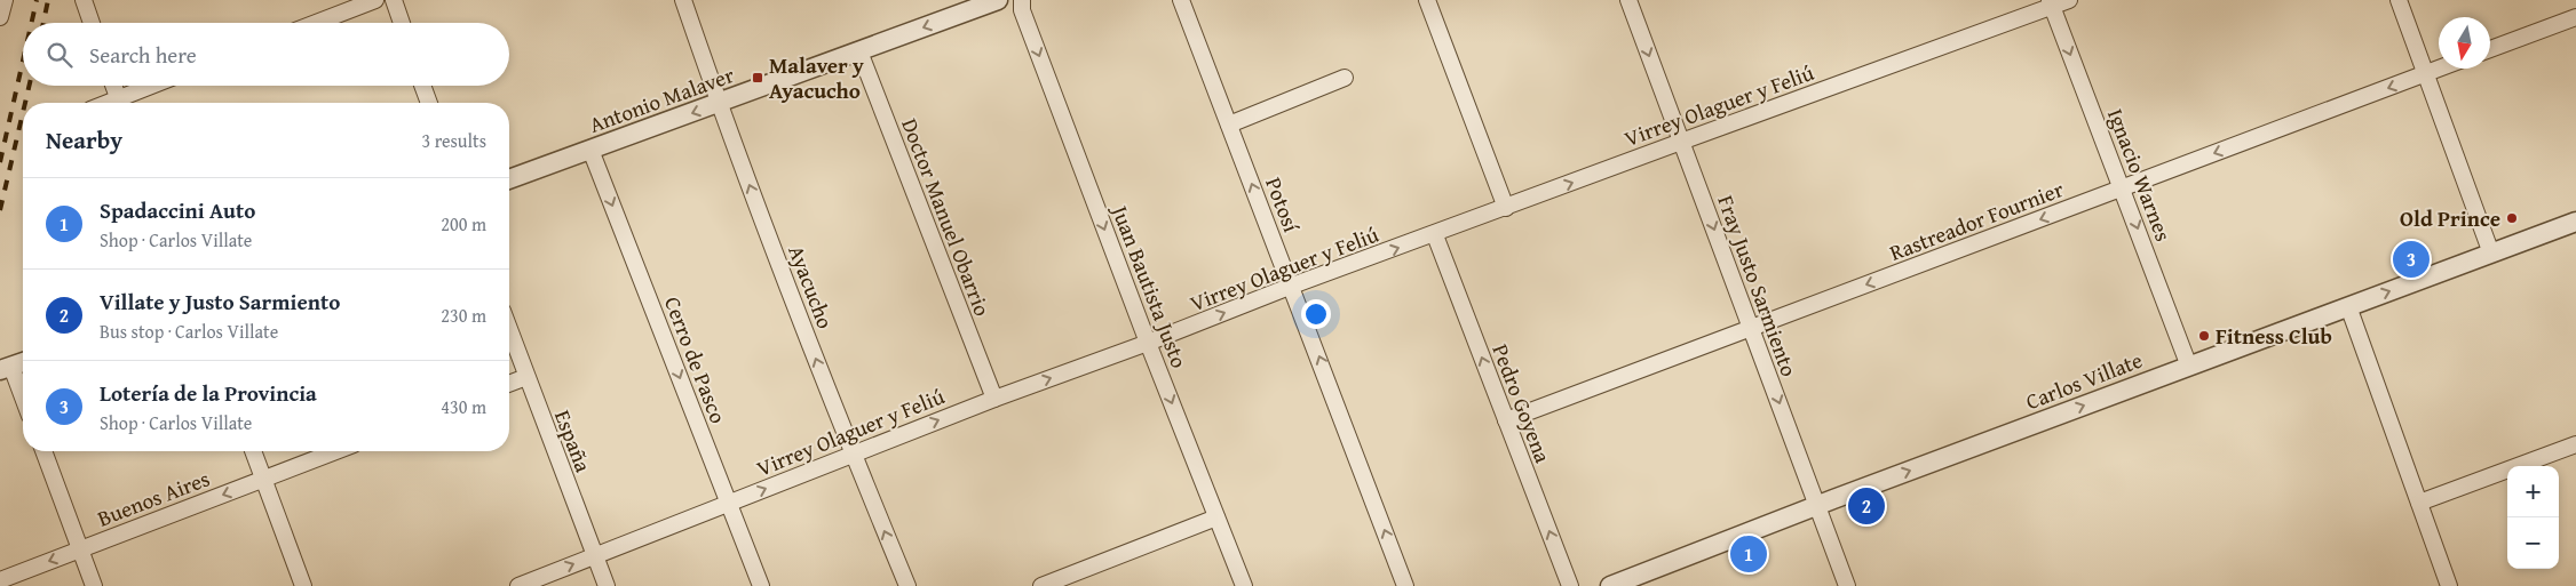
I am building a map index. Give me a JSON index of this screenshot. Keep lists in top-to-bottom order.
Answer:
{
  "streets": {
    "street": [
      "Antonio Malaver",
      "Virrey Olaguer y Feliú",
      "Ignacio Warnes",
      "Potosí",
      "Doctor Manuel Obarrio",
      "Rastreador Fournier",
      "Fray Justo Sarmiento",
      "Ayacucho",
      "Juan Bautista Justo",
      "Cerro de Pasco",
      "Carlos Villate",
      "Pedro Goyena",
      "España",
      "Buenos Aires"
    ]
  },
  "crossings": [
    ["Antonio Malaver", "Doctor Manuel Obarrio"],
    ["Antonio Malaver", "Ayacucho"],
    ["Antonio Malaver", "Cerro de Pasco"],
    ["Virrey Olaguer y Feliú", "Ignacio Warnes"],
    ["Virrey Olaguer y Feliú", "Potosí"],
    ["Virrey Olaguer y Feliú", "Doctor Manuel Obarrio"],
    ["Virrey Olaguer y Feliú", "Fray Justo Sarmiento"],
    ["Virrey Olaguer y Feliú", "Ayacucho"],
    ["Virrey Olaguer y Feliú", "Juan Bautista Justo"],
    ["Virrey Olaguer y Feliú", "Cerro de Pasco"],
    ["Virrey Olaguer y Feliú", "Pedro Goyena"],
    ["Virrey Olaguer y Feliú", "España"],
    ["Ignacio Warnes", "Rastreador Fournier"],
    ["Ignacio Warnes", "Carlos Villate"],
    ["Rastreador Fournier", "Fray Justo Sarmiento"],
    ["Rastreador Fournier", "Pedro Goyena"],
    ["Fray Justo Sarmiento", "Carlos Villate"]
  ],
  "one_way": [
    "Antonio Malaver",
    "Virrey Olaguer y Feliú",
    "Ignacio Warnes",
    "Potosí",
    "Rastreador Fournier",
    "Fray Justo Sarmiento",
    "Ayacucho",
    "Juan Bautista Justo",
    "Cerro de Pasco",
    "Carlos Villate",
    "Pedro Goyena",
    "Buenos Aires"
  ],
  "places": {
    "transit": ["Malaver y Ayacucho"],
    "other": ["Old Prince", "Fitness Club"]
  },
  "north": "bottom",
  "page": {
    "search": "Search here",
    "heading": ["Nearby", "3 results"],
    "list": [
      {
        "mark": "1",
        "name": "Spadaccini Auto",
        "note": "Shop · Carlos Villate",
        "value": "200 m"
      },
      {
        "mark": "2",
        "name": "Villate y Justo Sarmiento",
        "note": "Bus stop · Carlos Villate",
        "value": "230 m"
      },
      {
        "mark": "3",
        "name": "Lotería de la Provincia",
        "note": "Shop · Carlos Villate",
        "value": "430 m"
      }
    ],
    "pins": ["3", "2", "1"],
    "map_buttons": ["+", "−"]
  }
}
